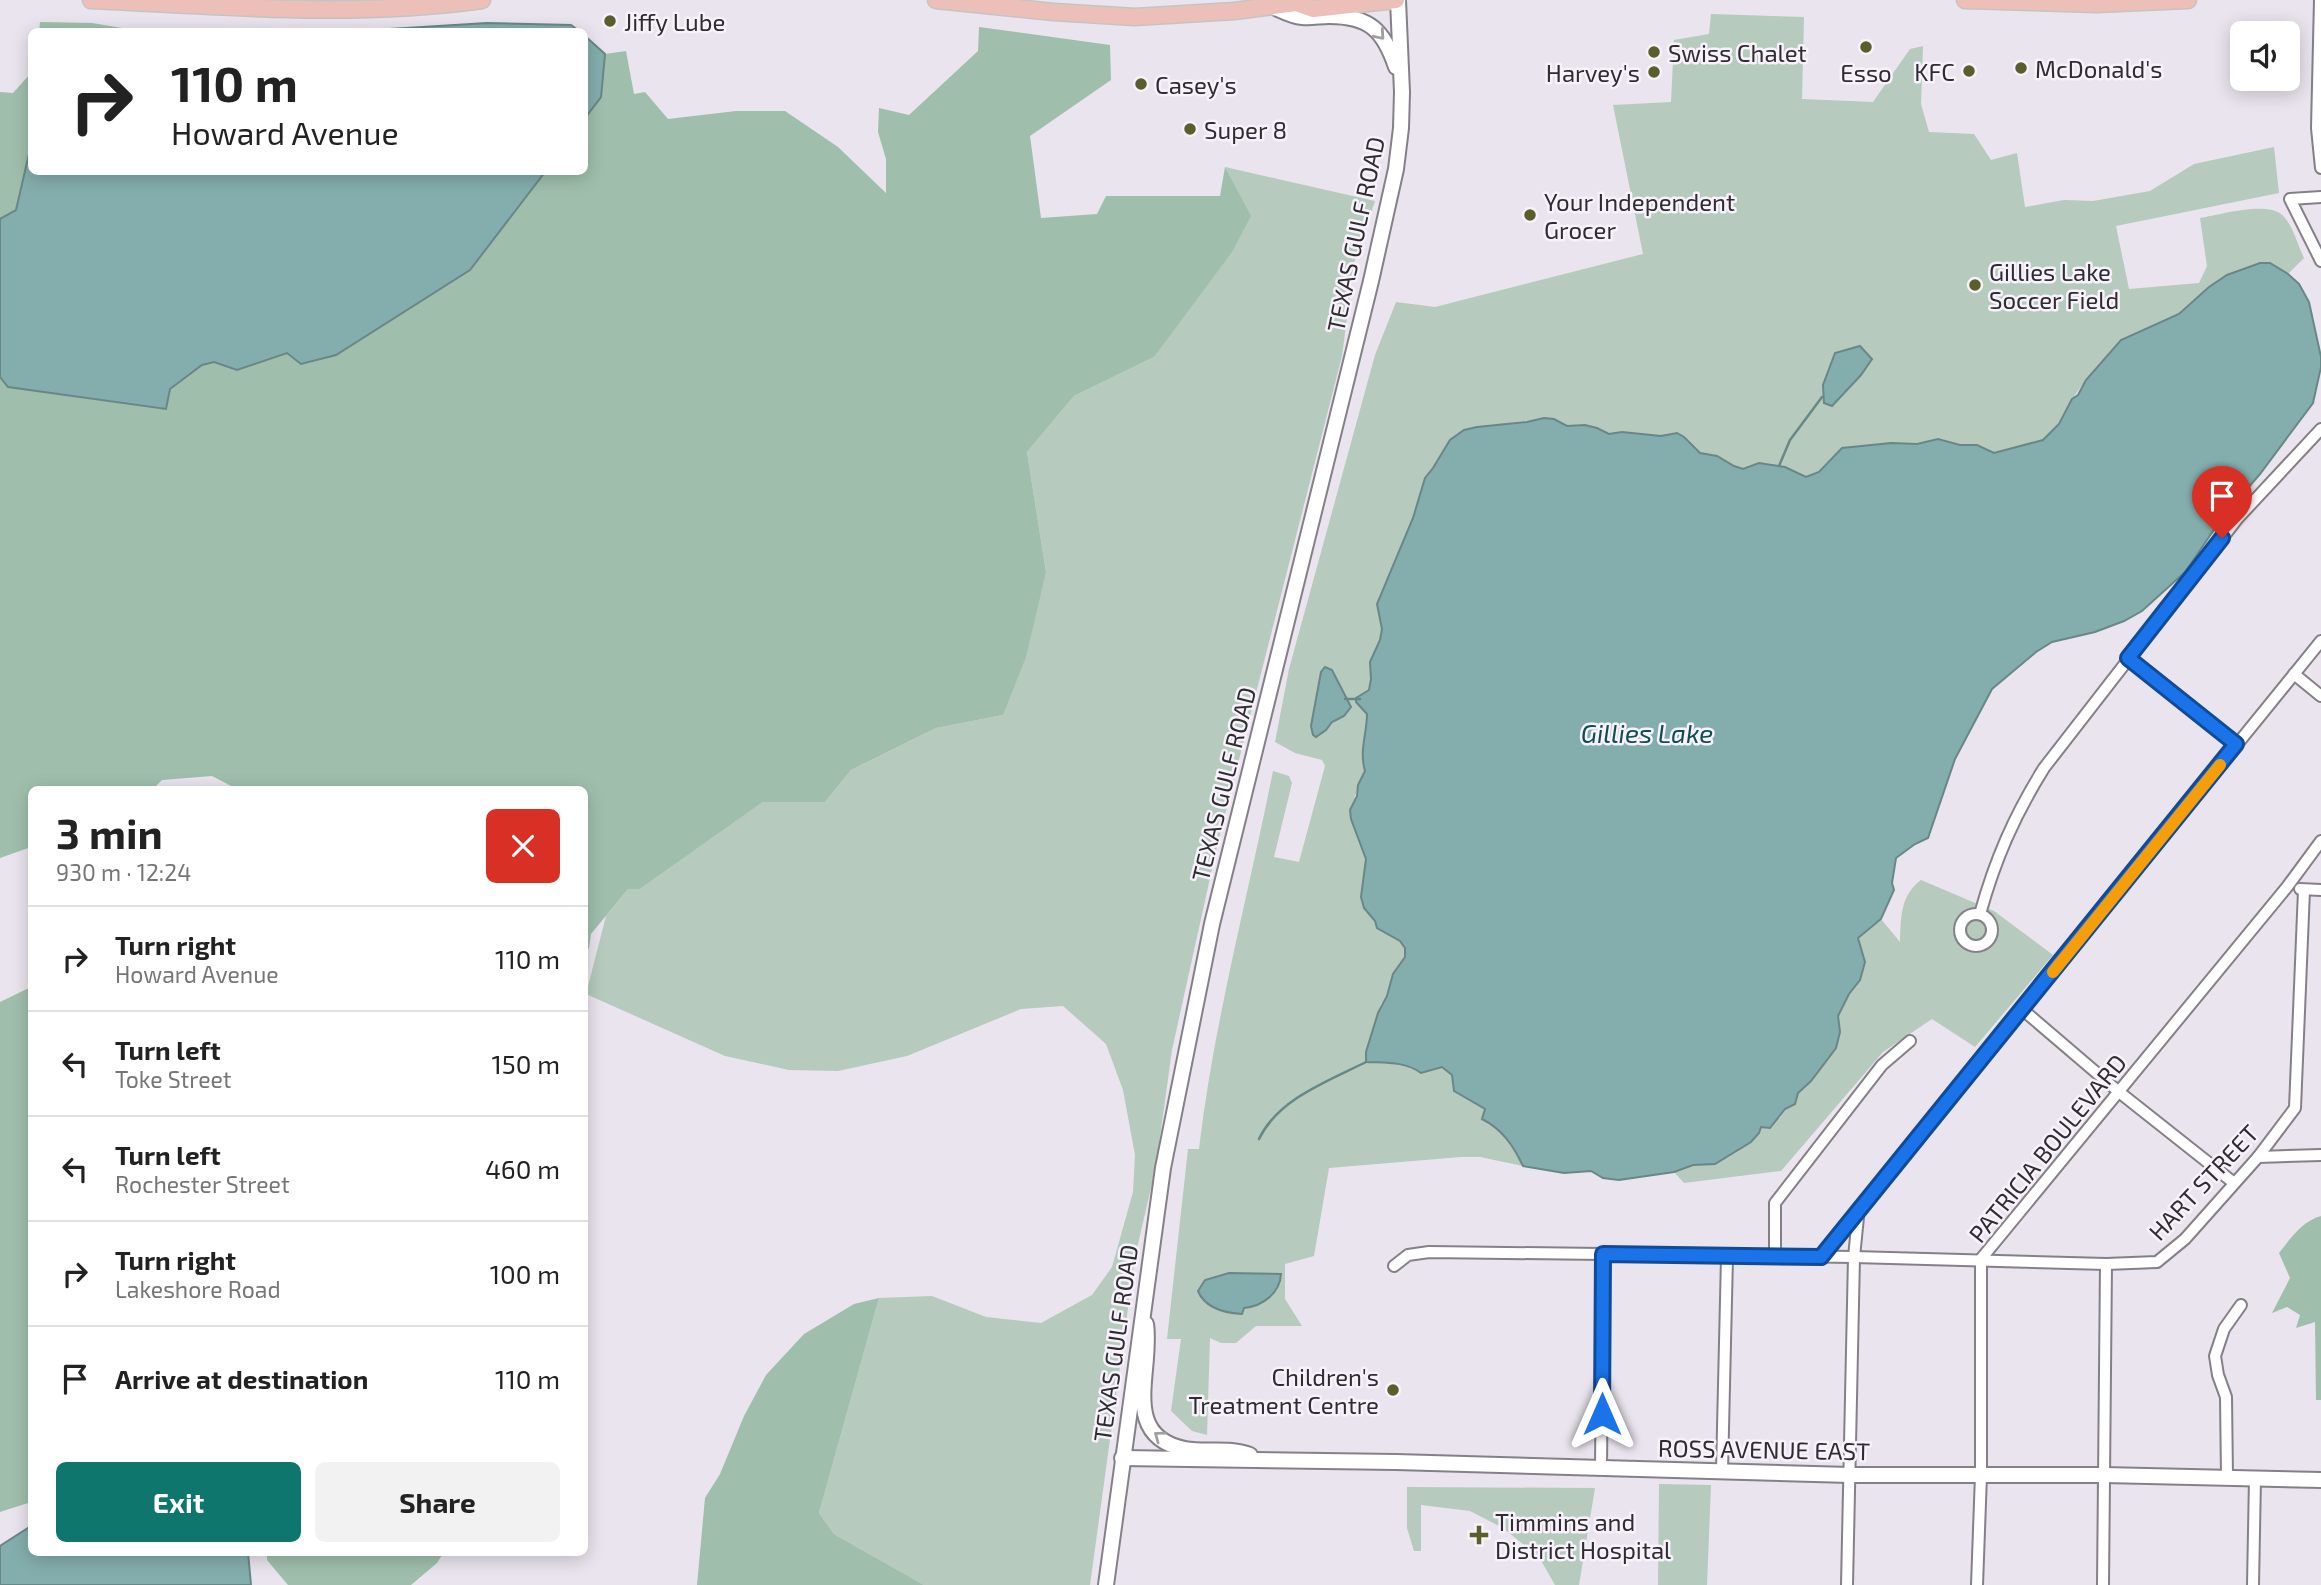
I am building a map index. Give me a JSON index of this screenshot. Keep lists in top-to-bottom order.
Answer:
{
  "streets": {
    "main road": ["TEXAS GULF ROAD", "ROSS AVENUE EAST"],
    "street": ["PATRICIA BOULEVARD", "HART STREET"]
  },
  "crossings": [
    ["TEXAS GULF ROAD", "ROSS AVENUE EAST"],
    ["PATRICIA BOULEVARD", "HART STREET"],
    ["PATRICIA BOULEVARD", "ROSS AVENUE EAST"]
  ],
  "water": ["Gillies Lake"],
  "places": {
    "other": [
      "Jiffy Lube",
      "Esso",
      "Swiss Chalet",
      "McDonald's",
      "KFC",
      "Harvey's",
      "Casey's",
      "Super 8",
      "Your Independent Grocer",
      "Gillies Lake Soccer Field",
      "Children's Treatment Centre"
    ],
    "health": ["Timmins and District Hospital"]
  },
  "page": {
    "turn": ["110 m", "Howard Avenue"],
    "heading": ["3 min", "930 m · 12:24"],
    "list": [
      {
        "name": "Turn right",
        "note": "Howard Avenue",
        "value": "110 m"
      },
      {
        "name": "Turn left",
        "note": "Toke Street",
        "value": "150 m"
      },
      {
        "name": "Turn left",
        "note": "Rochester Street",
        "value": "460 m"
      },
      {
        "name": "Turn right",
        "note": "Lakeshore Road",
        "value": "100 m"
      },
      {
        "name": "Arrive at destination",
        "value": "110 m"
      }
    ],
    "buttons": ["Exit", "Share"]
  }
}
